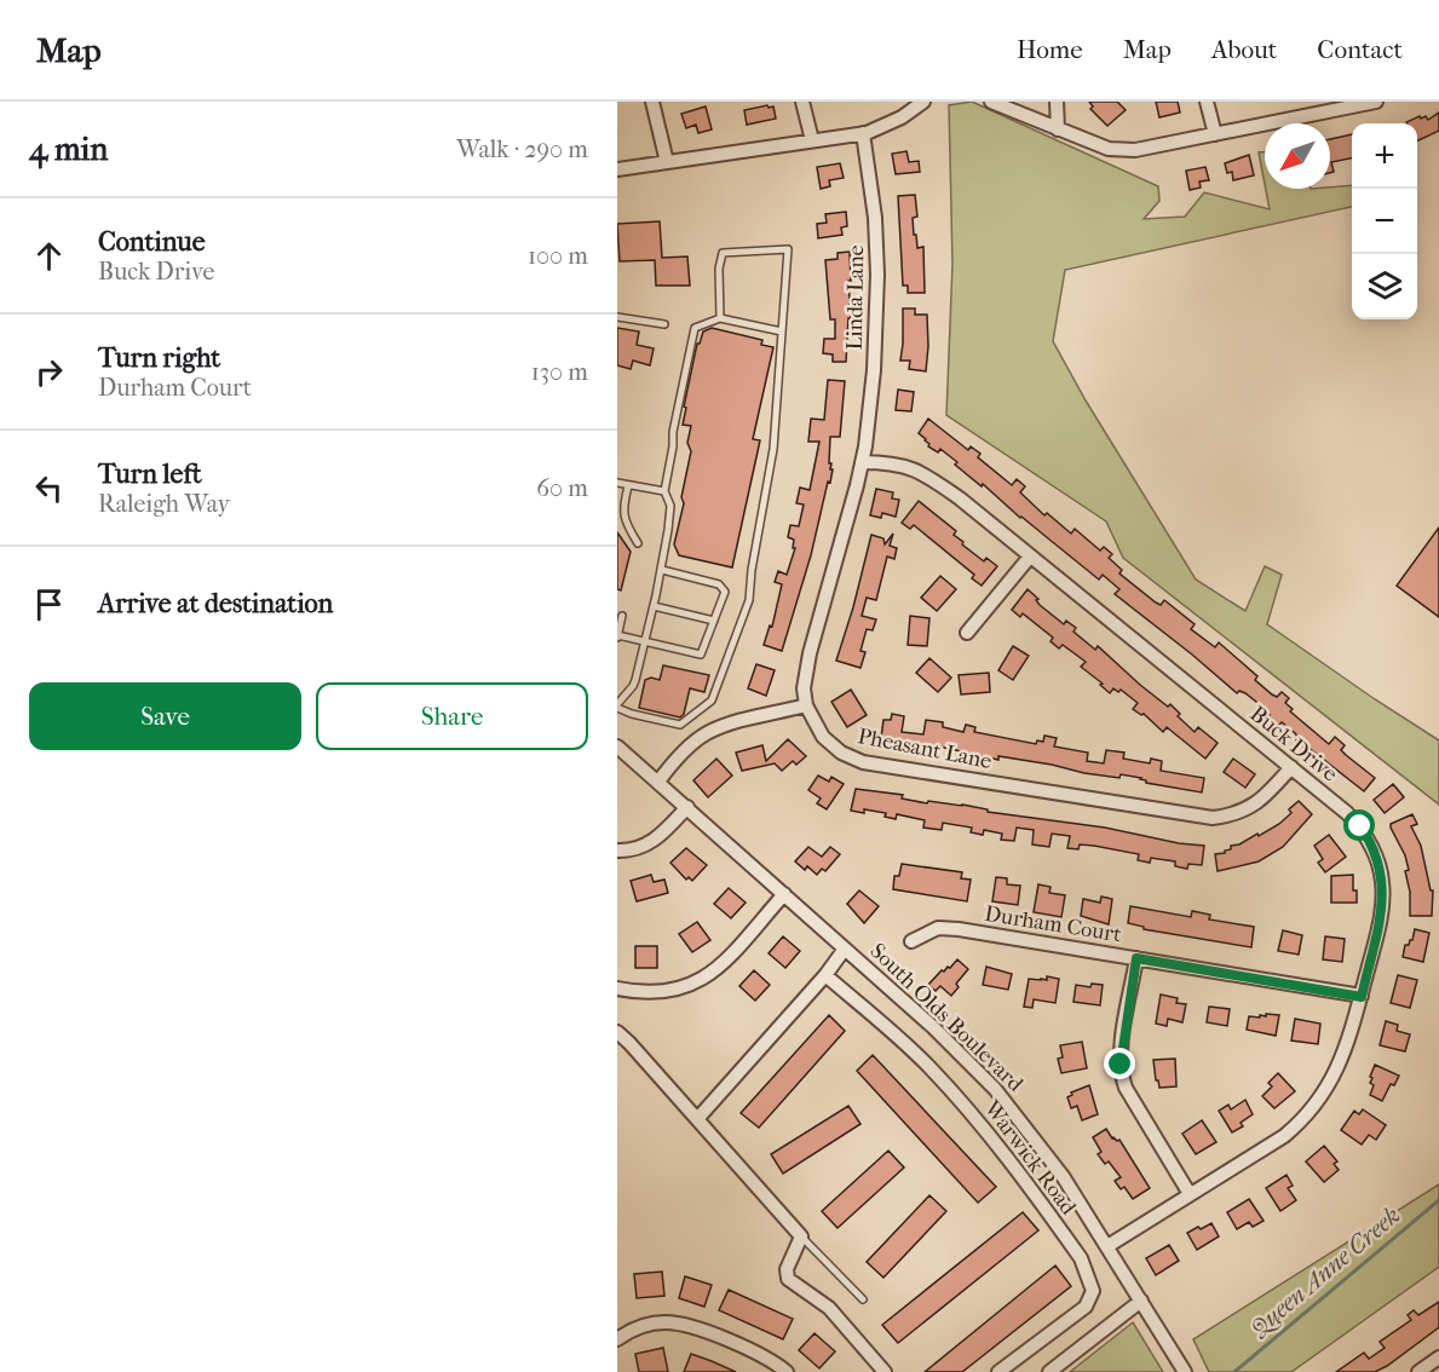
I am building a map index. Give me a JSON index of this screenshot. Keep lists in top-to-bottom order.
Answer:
{
  "streets": {
    "street": [
      "Linda Lane",
      "Buck Drive",
      "Pheasant Lane",
      "Durham Court",
      "South Olds Boulevard",
      "Warwick Road"
    ]
  },
  "crossings": [
    ["Linda Lane", "Buck Drive"],
    ["Linda Lane", "Pheasant Lane"],
    ["Buck Drive", "Pheasant Lane"],
    ["Buck Drive", "Durham Court"],
    ["Buck Drive", "South Olds Boulevard"]
  ],
  "water": ["Queen Anne Creek"],
  "north": "bottom left",
  "page": {
    "header": "Map",
    "nav": [
      "Home",
      "Map",
      "About",
      "Contact"
    ],
    "heading": ["4 min", "Walk · 290 m"],
    "map_buttons": ["+", "−"],
    "list": [
      ["Continue", "Buck Drive", "100 m"],
      ["Turn right", "Durham Court", "130 m"],
      ["Turn left", "Raleigh Way", "60 m"],
      "Arrive at destination"
    ],
    "buttons": ["Save", "Share"]
  }
}
